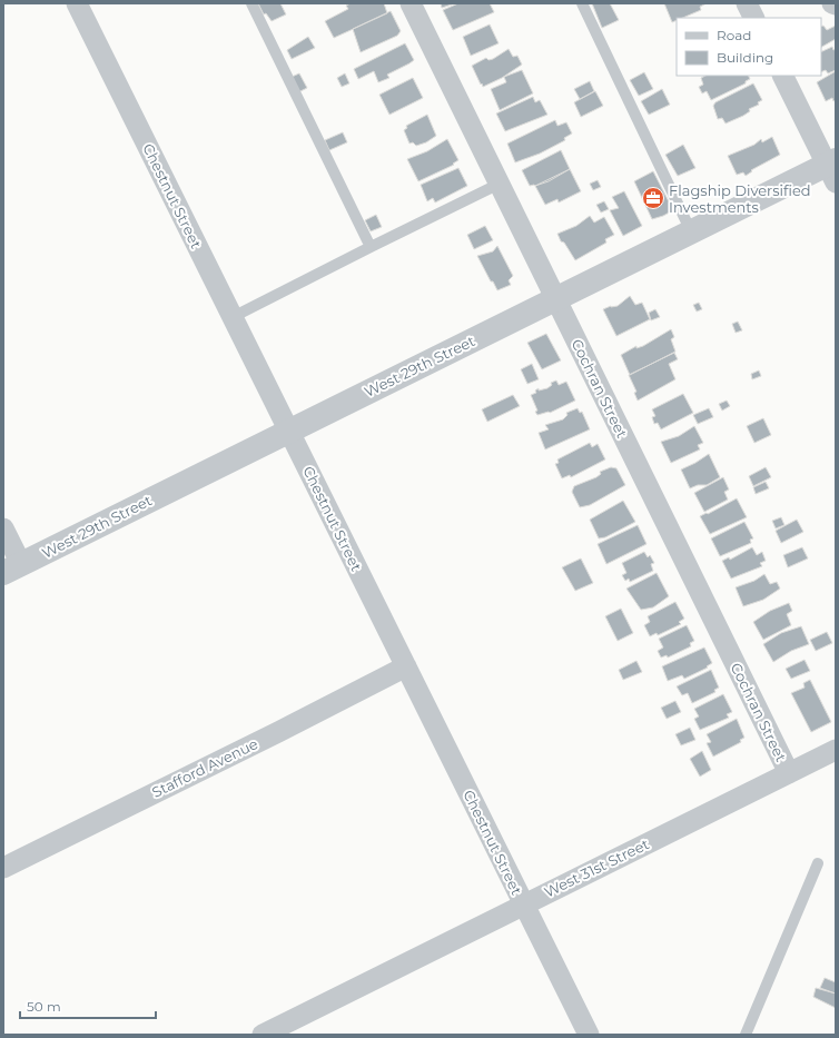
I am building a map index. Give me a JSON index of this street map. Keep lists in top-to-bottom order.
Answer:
{
  "streets": {
    "street": [
      "Chestnut Street",
      "West 29th Street",
      "Cochran Street",
      "Stafford Avenue",
      "West 31st Street"
    ]
  },
  "crossings": [
    ["Chestnut Street", "West 29th Street"],
    ["Chestnut Street", "Stafford Avenue"],
    ["Chestnut Street", "West 31st Street"],
    ["West 29th Street", "Cochran Street"],
    ["Cochran Street", "West 31st Street"]
  ],
  "places": {
    "office": ["Flagship Diversified Investments"]
  },
  "legend": ["Road", "Building"],
  "scale_bar": "50 m"
}
